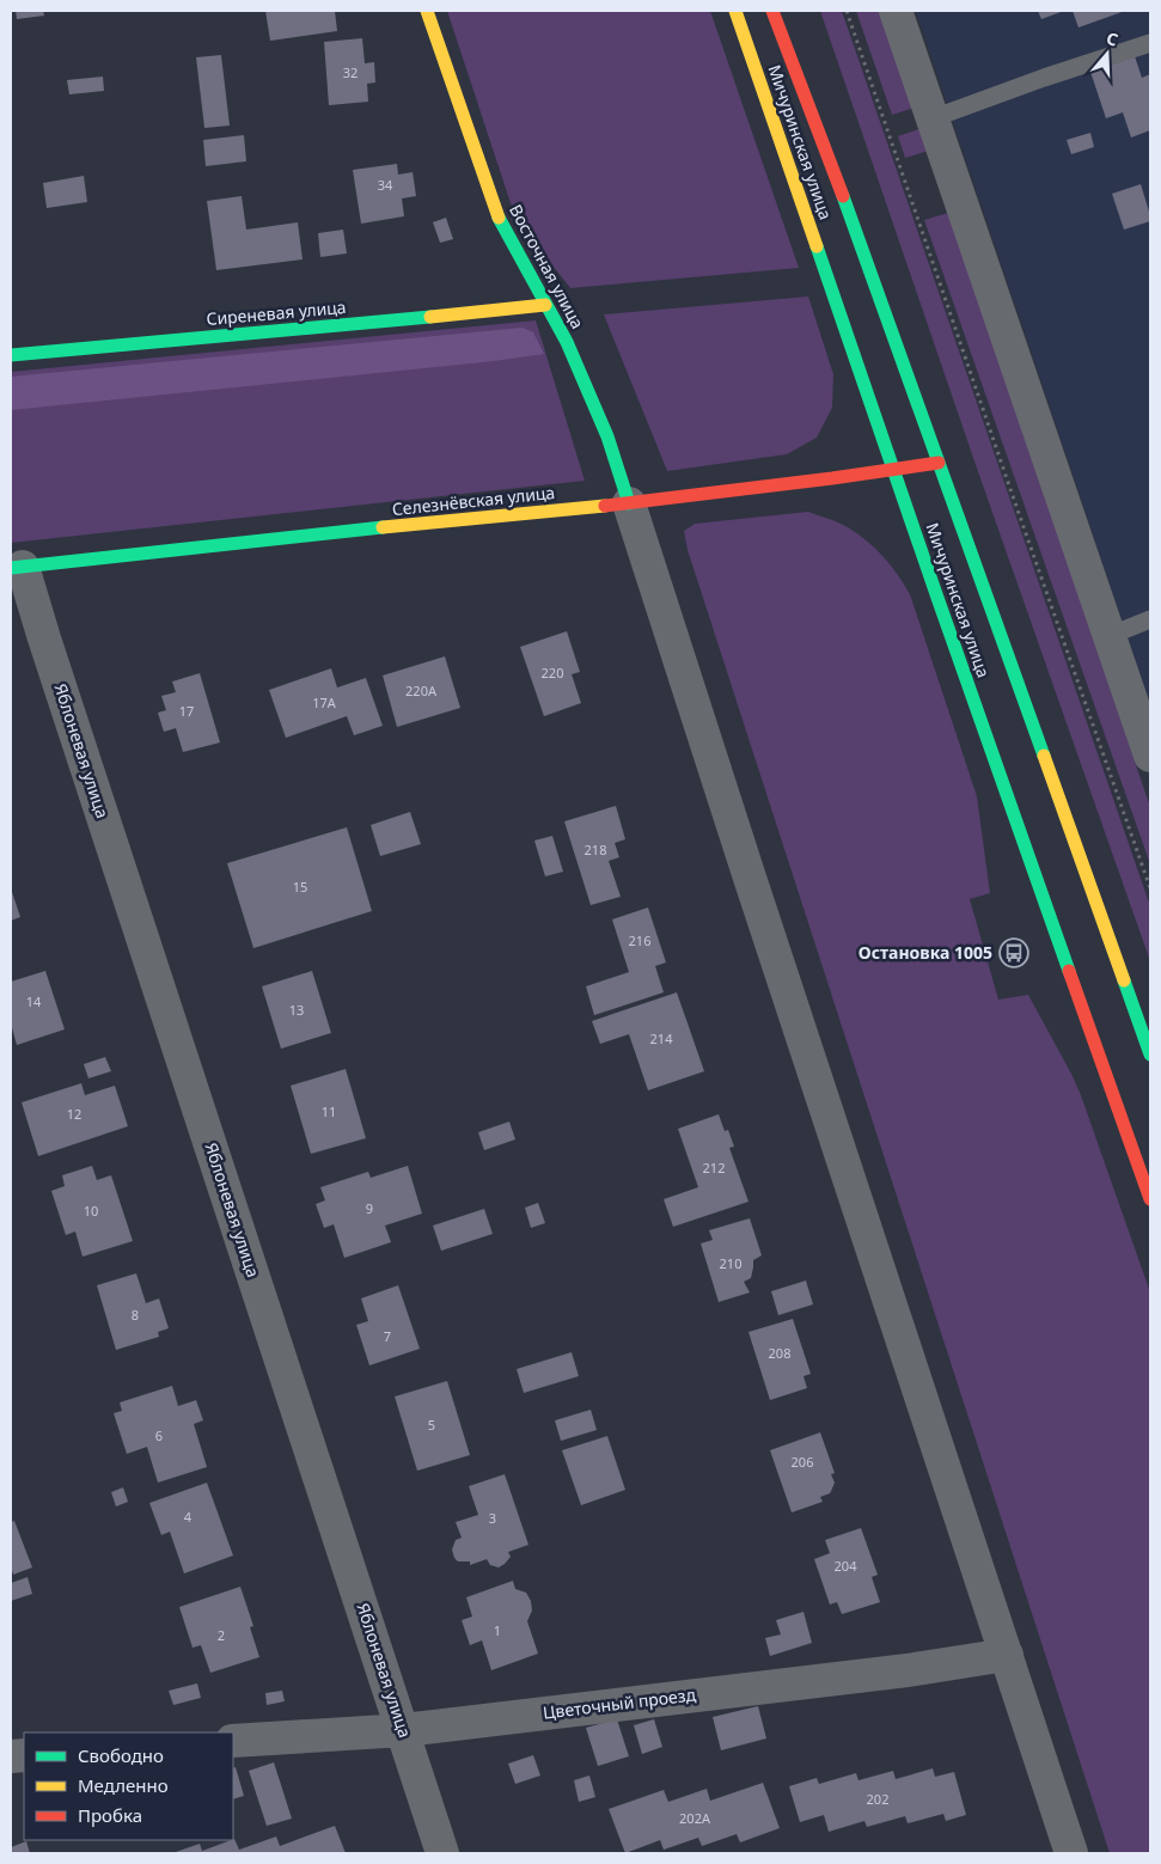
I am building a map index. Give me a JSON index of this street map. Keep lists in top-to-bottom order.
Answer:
{
  "streets": {
    "main road": [
      "Мичуринская улица",
      "Восточная улица",
      "Сиреневая улица",
      "Селезнёвская улица"
    ],
    "street": ["Яблоневая улица", "Цветочный проезд"]
  },
  "crossings": [
    ["Мичуринская улица", "Селезнёвская улица"],
    ["Восточная улица", "Сиреневая улица"],
    ["Восточная улица", "Селезнёвская улица"],
    ["Селезнёвская улица", "Яблоневая улица"],
    ["Яблоневая улица", "Цветочный проезд"]
  ],
  "places": {
    "bus stop": ["Остановка 1005"]
  },
  "house_numbers": [
    "32",
    "34",
    "220",
    "220А",
    "17А",
    "17",
    "218",
    "15",
    "216",
    "14",
    "13",
    "214",
    "11",
    "12",
    "212",
    "9",
    "10",
    "210",
    "8",
    "7",
    "208",
    "5",
    "6",
    "206",
    "4",
    "3",
    "204",
    "1",
    "2",
    "202",
    "202А"
  ],
  "legend": ["Свободно", "Медленно", "Пробка"],
  "north": "top"
}
